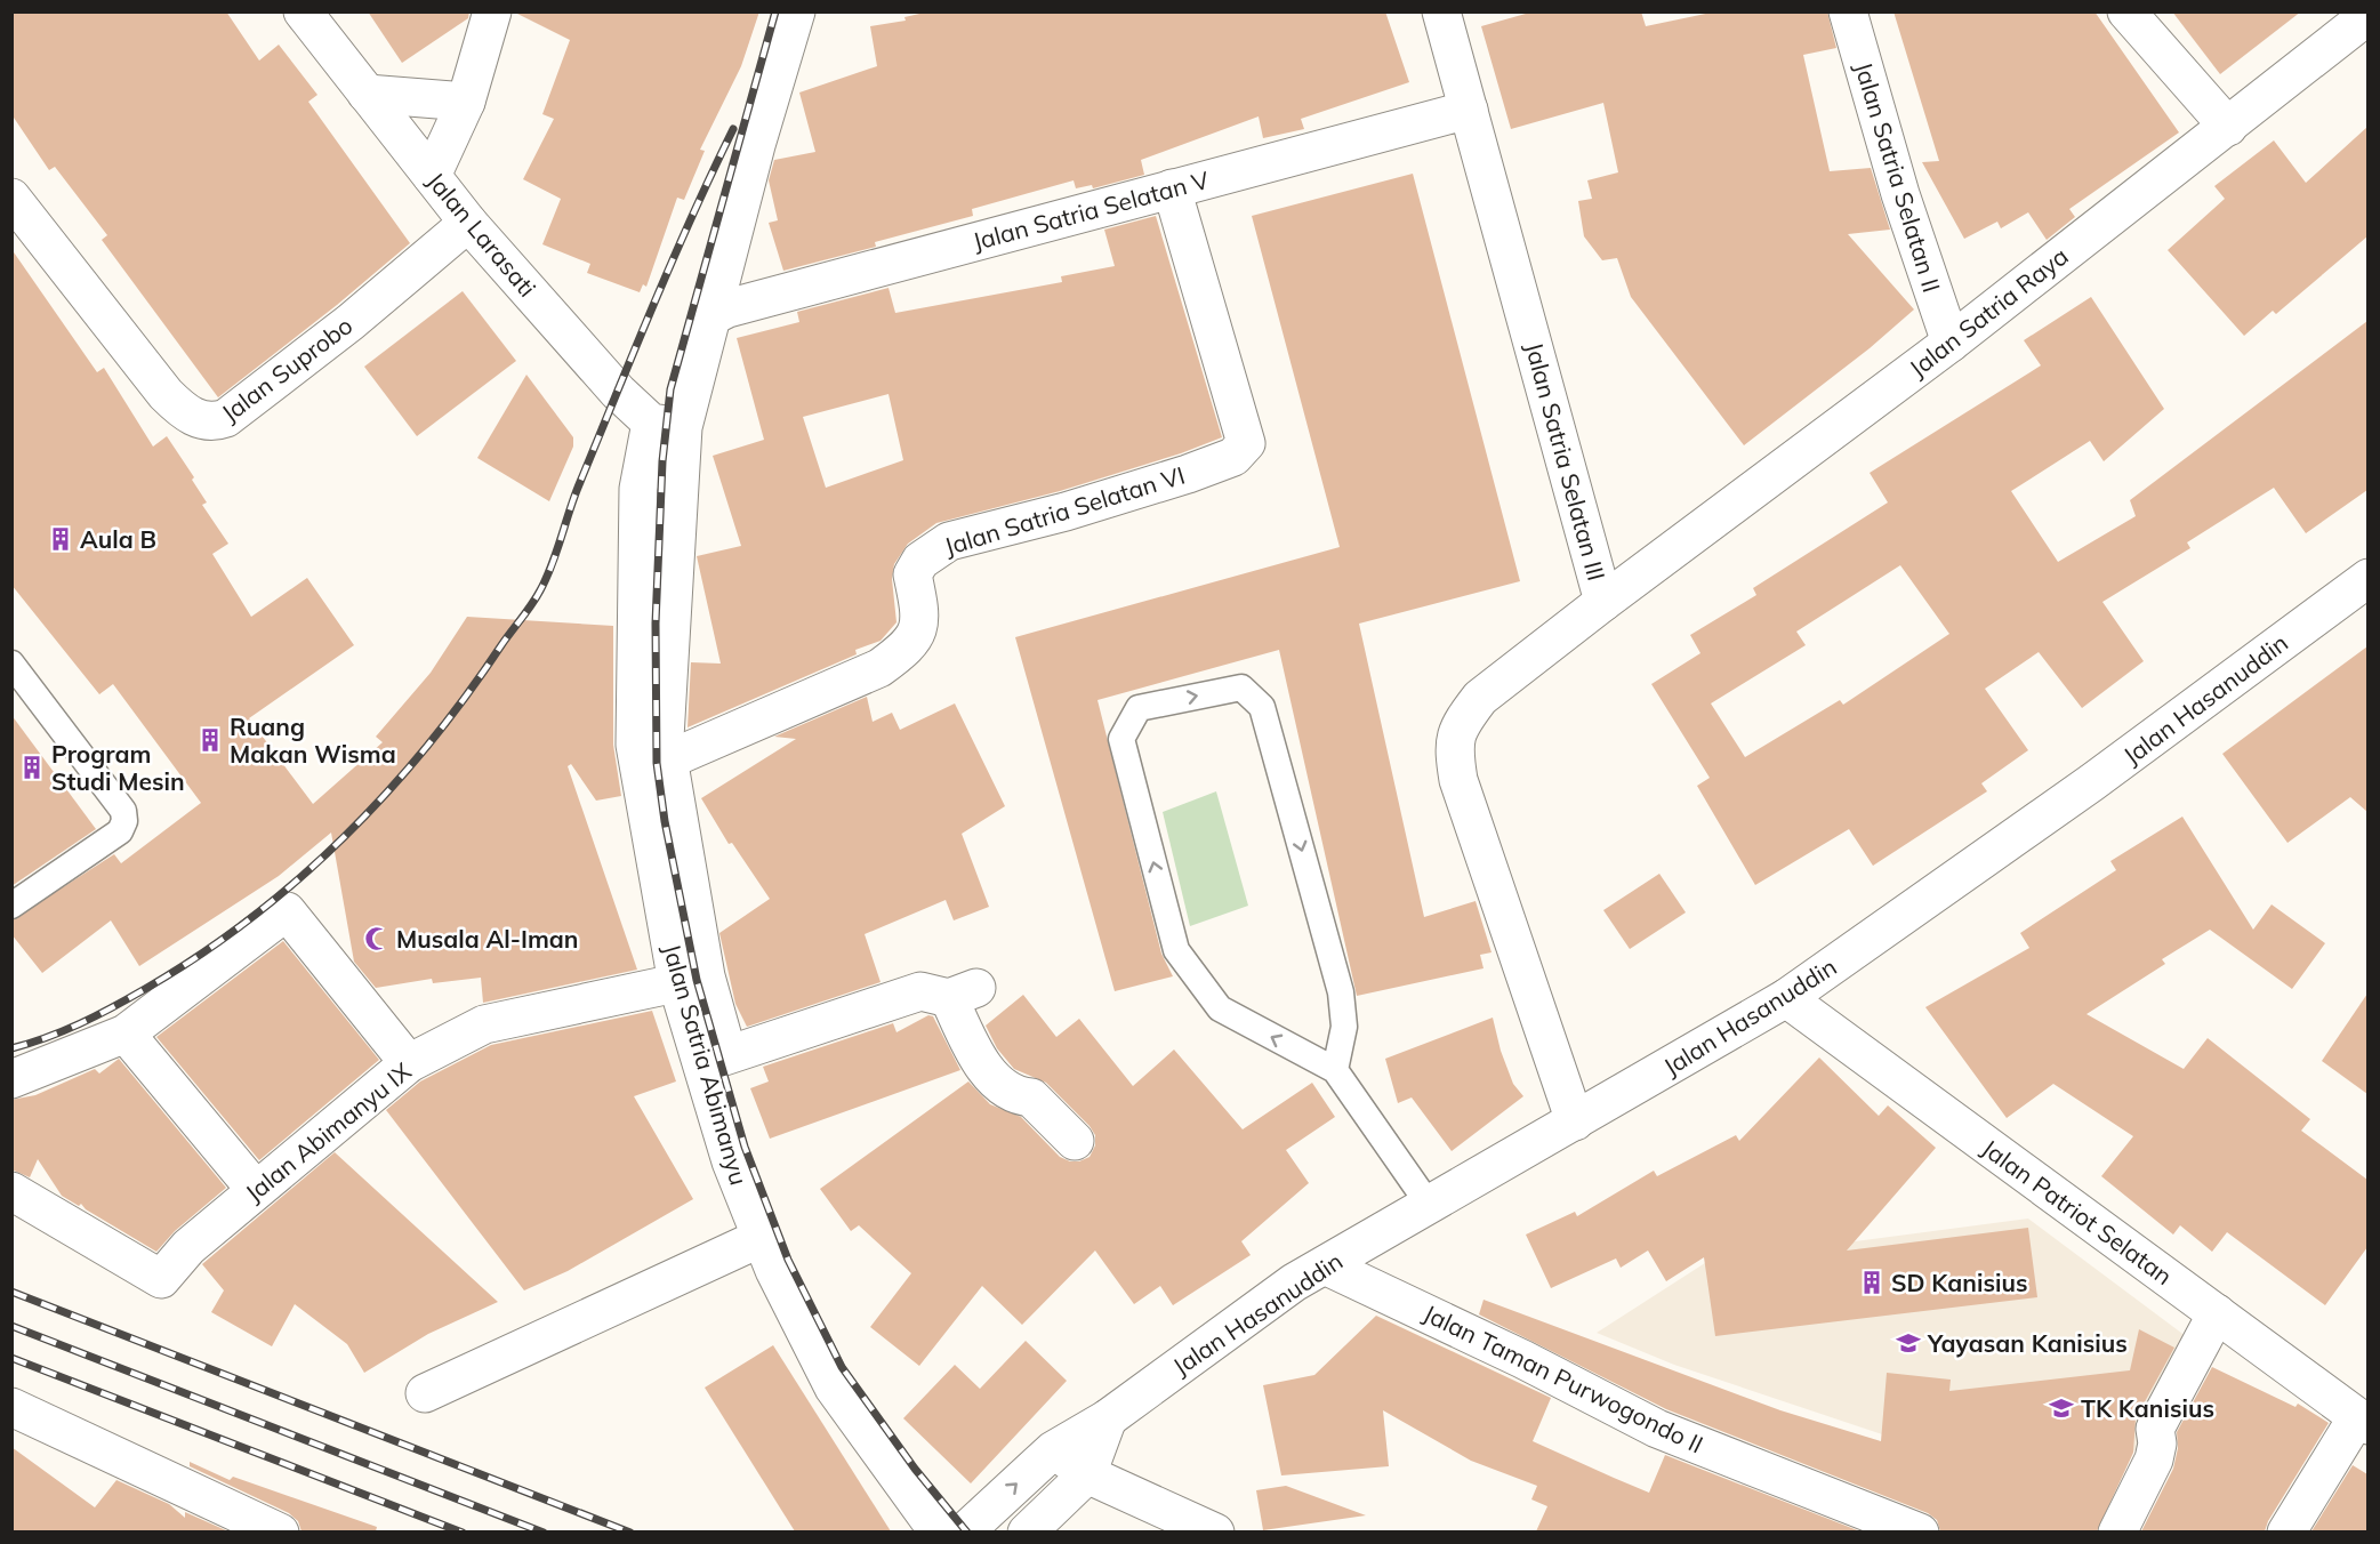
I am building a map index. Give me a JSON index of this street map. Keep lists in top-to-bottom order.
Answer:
{
  "streets": {
    "street": [
      "Jalan Satria Selatan II",
      "Jalan Satria Selatan V",
      "Jalan Larasati",
      "Jalan Satria Raya",
      "Jalan Suprobo",
      "Jalan Satria Selatan III",
      "Jalan Satria Selatan VI",
      "Jalan Hasanuddin",
      "Jalan Satria Abimanyu",
      "Jalan Abimanyu IX",
      "Jalan Patriot Selatan",
      "Jalan Taman Purwogondo II"
    ]
  },
  "crossings": [
    ["Jalan Satria Selatan II", "Jalan Satria Raya"],
    ["Jalan Satria Selatan V", "Jalan Satria Selatan III"],
    ["Jalan Satria Selatan V", "Jalan Satria Selatan VI"],
    ["Jalan Satria Selatan V", "Jalan Satria Abimanyu"],
    ["Jalan Larasati", "Jalan Suprobo"],
    ["Jalan Larasati", "Jalan Satria Abimanyu"],
    ["Jalan Satria Raya", "Jalan Satria Selatan III"],
    ["Jalan Satria Selatan III", "Jalan Hasanuddin"],
    ["Jalan Satria Selatan VI", "Jalan Satria Abimanyu"],
    ["Jalan Hasanuddin", "Jalan Patriot Selatan"],
    ["Jalan Hasanuddin", "Jalan Taman Purwogondo II"],
    ["Jalan Satria Abimanyu", "Jalan Abimanyu IX"]
  ],
  "places": {
    "building": [
      "Aula B",
      "Ruang Makan Wisma",
      "Program Studi Mesin",
      "SD Kanisius"
    ],
    "mosque": ["Musala Al-Iman"],
    "school or university": ["Yayasan Kanisius", "TK Kanisius"]
  }
}
